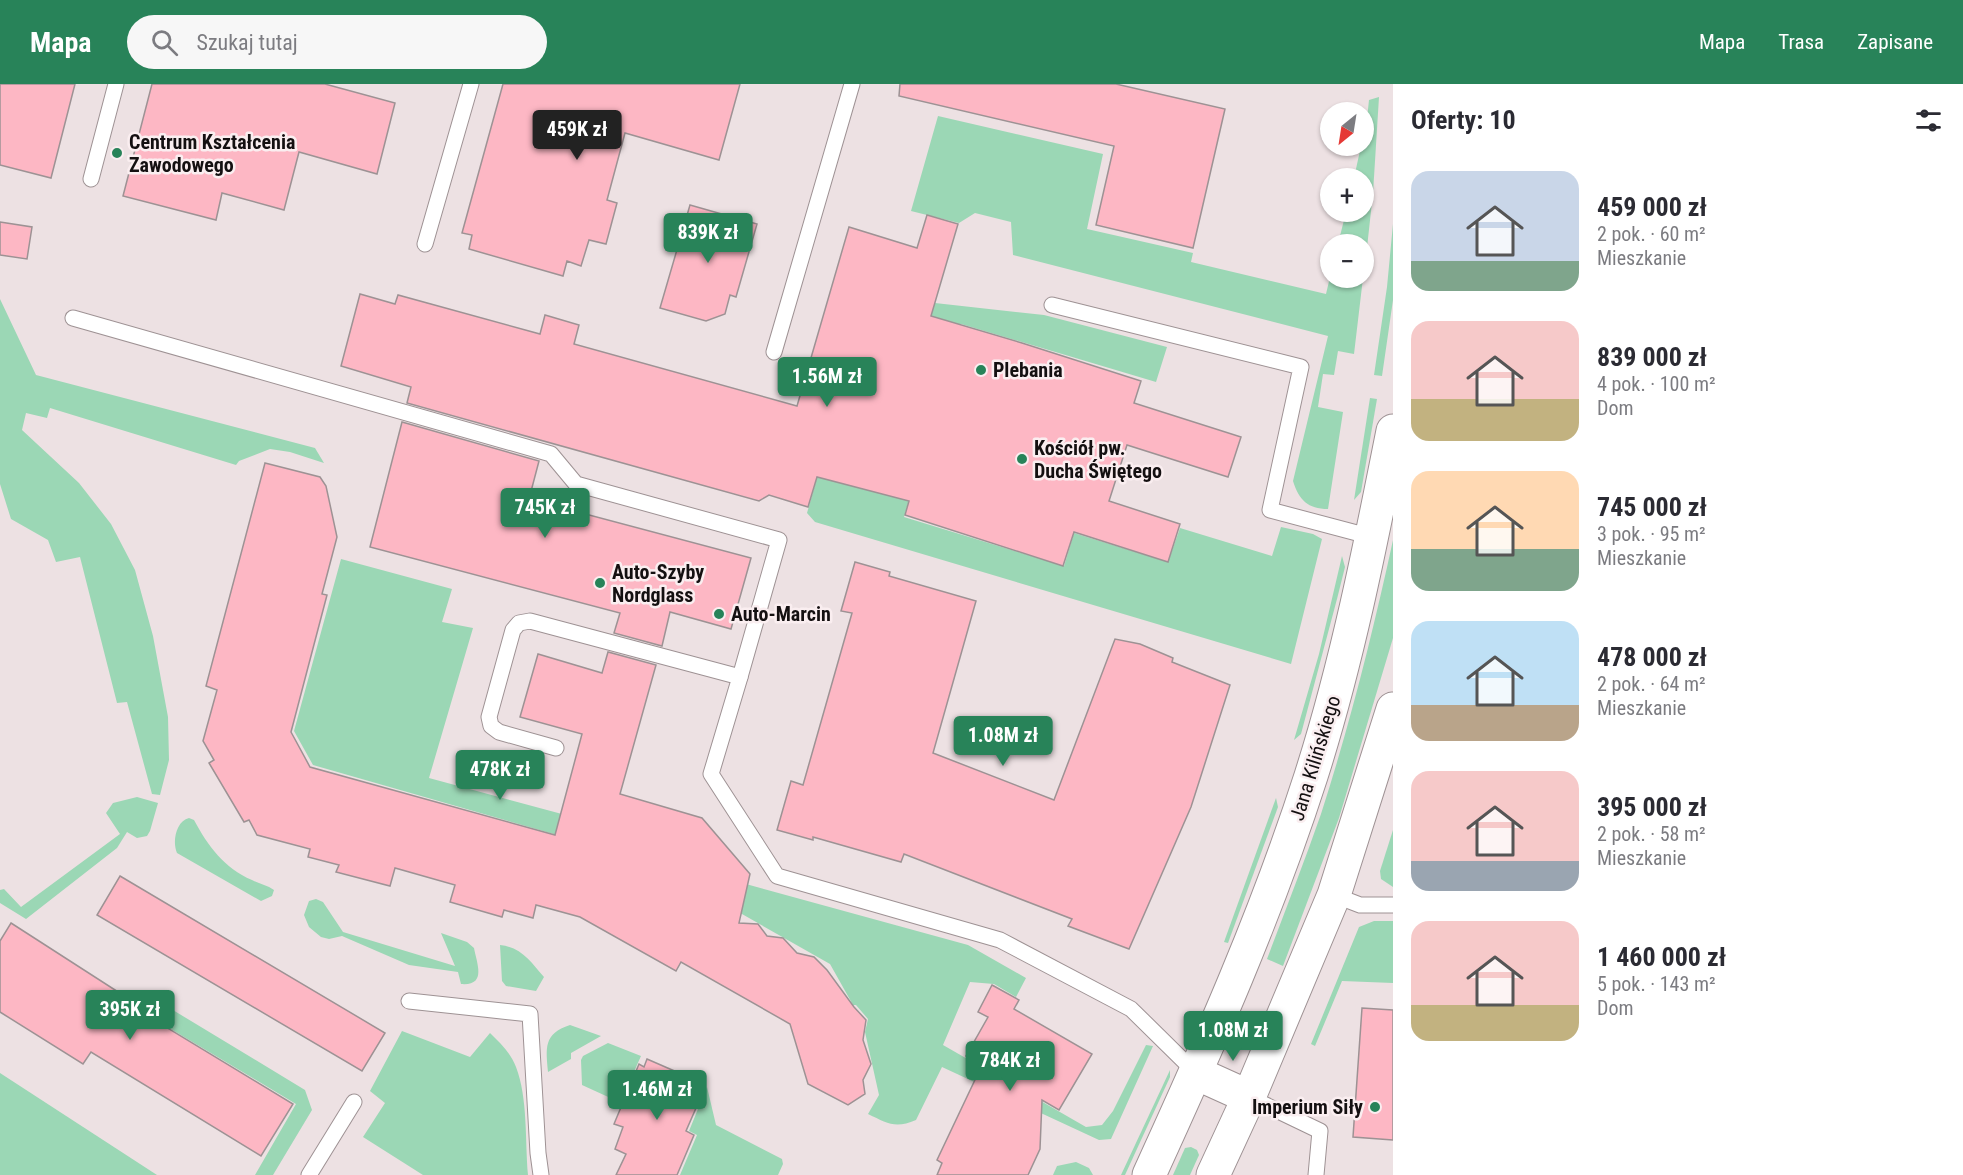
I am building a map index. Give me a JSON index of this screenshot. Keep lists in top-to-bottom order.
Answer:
{
  "streets": {
    "street": ["Jana Kilińskiego"]
  },
  "places": [
    "Centrum Kształcenia Zawodowego",
    "Plebania",
    "Kościół pw. Ducha Świętego",
    "Auto-Szyby Nordglass",
    "Auto-Marcin",
    "Imperium Siły"
  ],
  "north": "bottom left",
  "page": {
    "header": "Mapa",
    "search": "Szukaj tutaj",
    "nav": ["Mapa", "Trasa", "Zapisane"],
    "heading": "Oferty: 10",
    "map_buttons": ["+", "−"],
    "price": [
      "459K zł",
      "839K zł",
      "1.56M zł",
      "745K zł",
      "1.08M zł",
      "478K zł",
      "395K zł",
      "1.08M zł",
      "784K zł",
      "1.46M zł"
    ],
    "list": [
      {
        "name": "459 000 zł",
        "note": "2 pok. · 60 m² · Mieszkanie"
      },
      {
        "name": "839 000 zł",
        "note": "4 pok. · 100 m² · Dom"
      },
      {
        "name": "745 000 zł",
        "note": "3 pok. · 95 m² · Mieszkanie"
      },
      {
        "name": "478 000 zł",
        "note": "2 pok. · 64 m² · Mieszkanie"
      },
      {
        "name": "395 000 zł",
        "note": "2 pok. · 58 m² · Mieszkanie"
      },
      {
        "name": "1 460 000 zł",
        "note": "5 pok. · 143 m² · Dom"
      }
    ]
  }
}
